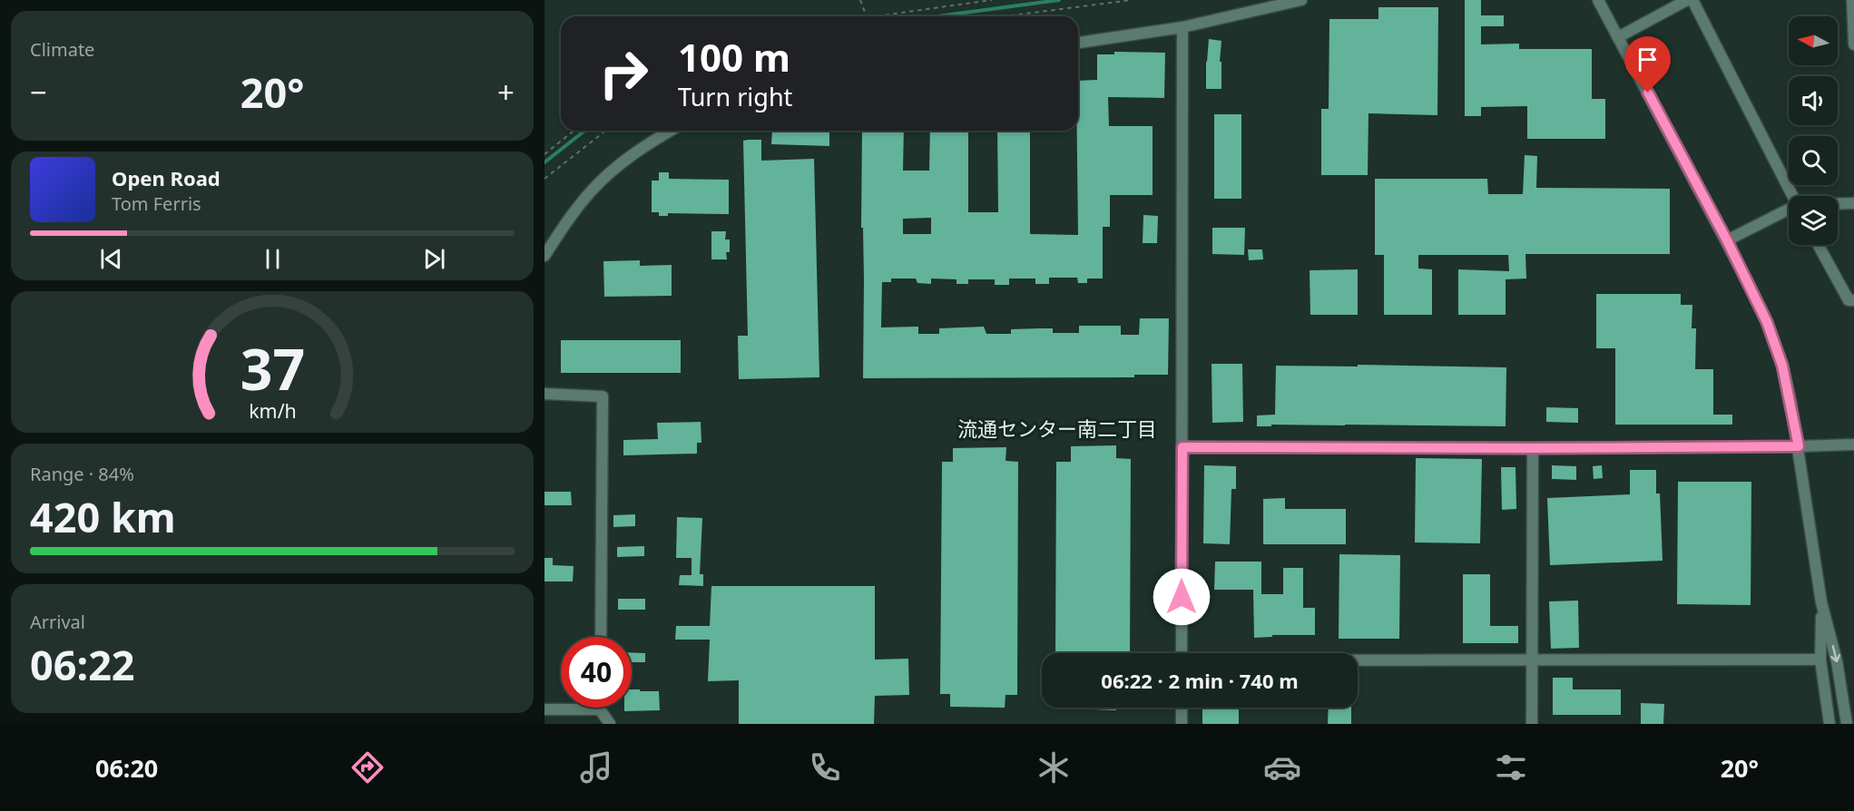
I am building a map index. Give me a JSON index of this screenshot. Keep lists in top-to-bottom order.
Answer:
{
  "districts": ["流通センター南二丁目"],
  "north": "left",
  "page": {
    "tile": [
      "Climate",
      ["Range · 84%", "420 km"],
      ["Arrival", "06:22"]
    ],
    "turn": ["100 m", "Turn right"],
    "heat": ["−", "20°", "+"],
    "song": ["Open Road", "Tom Ferris"],
    "limit": "40",
    "trip": "06:22 · 2 min · 740 m",
    "tabs": ["06:20", "20°"],
    "gauge": ["37", "km/h"]
  }
}
